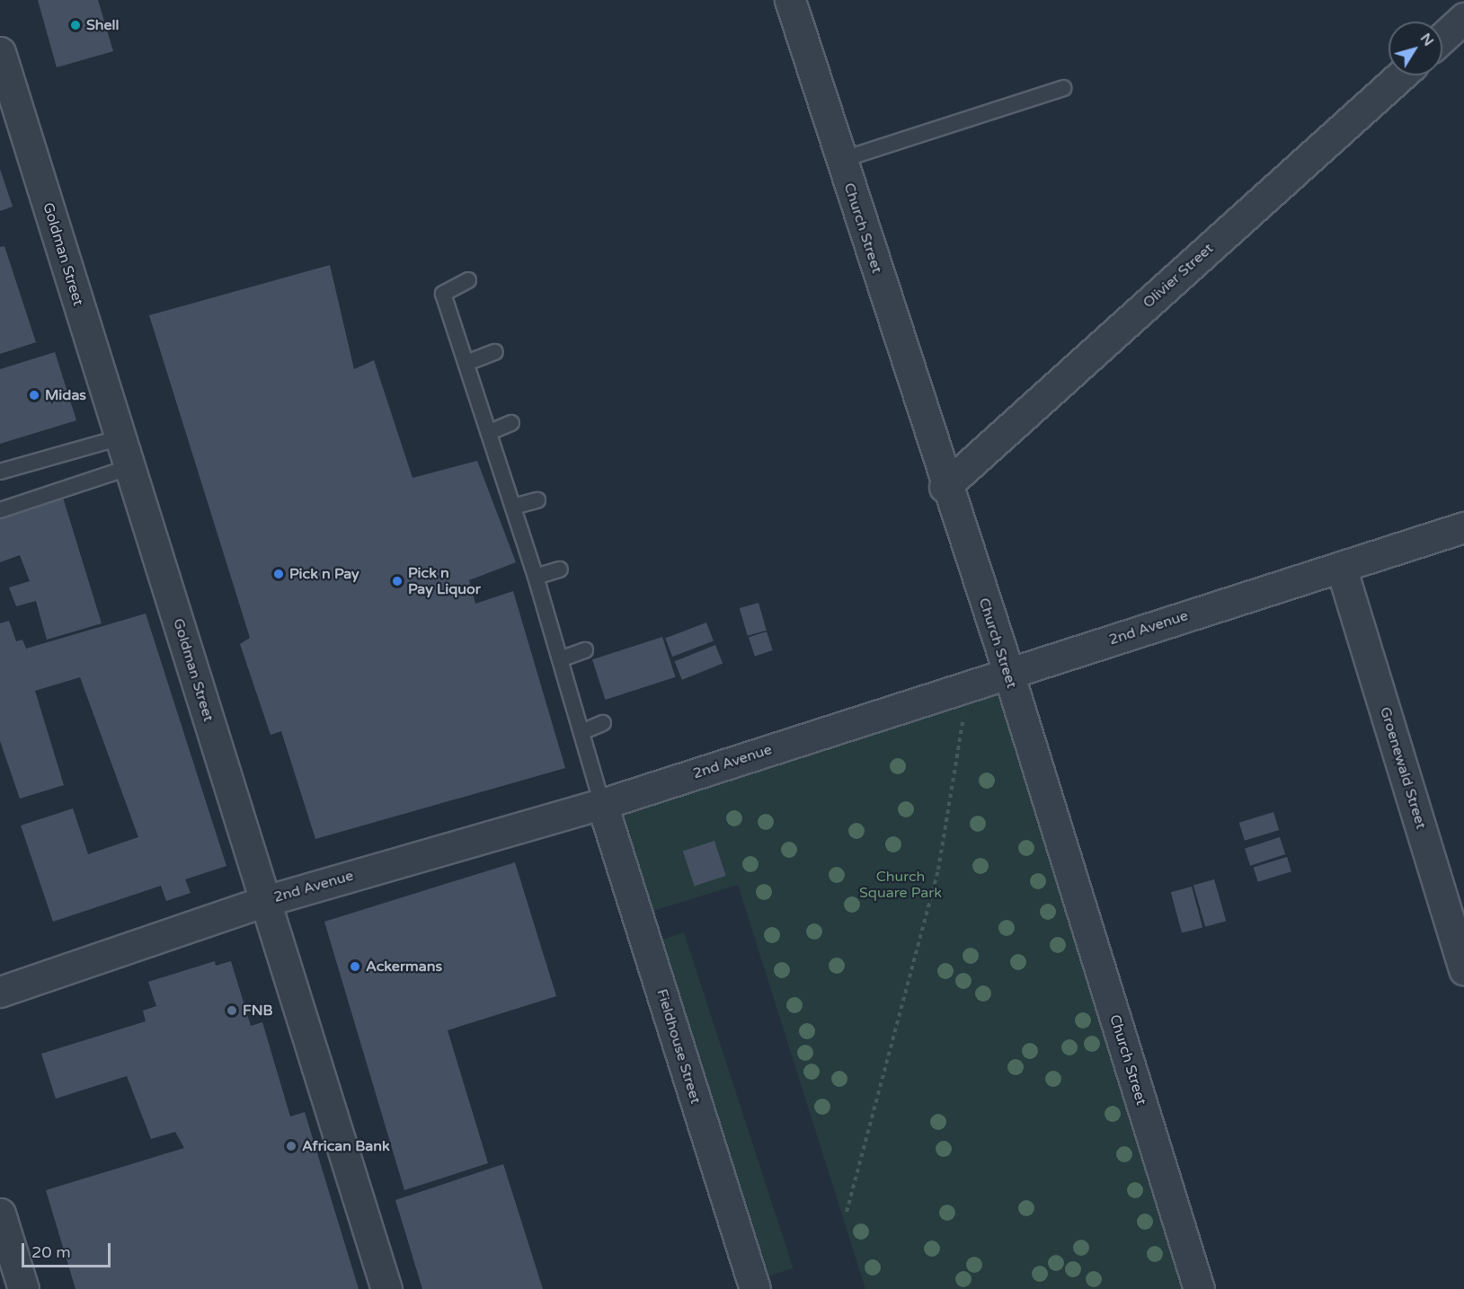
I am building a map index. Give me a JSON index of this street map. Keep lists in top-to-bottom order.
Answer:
{
  "streets": {
    "street": [
      "Church Street",
      "Goldman Street",
      "Olivier Street",
      "2nd Avenue",
      "Groenewald Street",
      "Fieldhouse Street"
    ]
  },
  "crossings": [
    ["Church Street", "Olivier Street"],
    ["Church Street", "2nd Avenue"],
    ["Goldman Street", "2nd Avenue"],
    ["2nd Avenue", "Groenewald Street"],
    ["2nd Avenue", "Fieldhouse Street"]
  ],
  "parks": ["Church Square Park"],
  "places": [
    "Shell",
    "Midas",
    "Pick n Pay",
    "Pick n Pay Liquor",
    "Ackermans",
    "FNB",
    "African Bank"
  ],
  "scale_bar": "20 m",
  "north": "top right"
}
